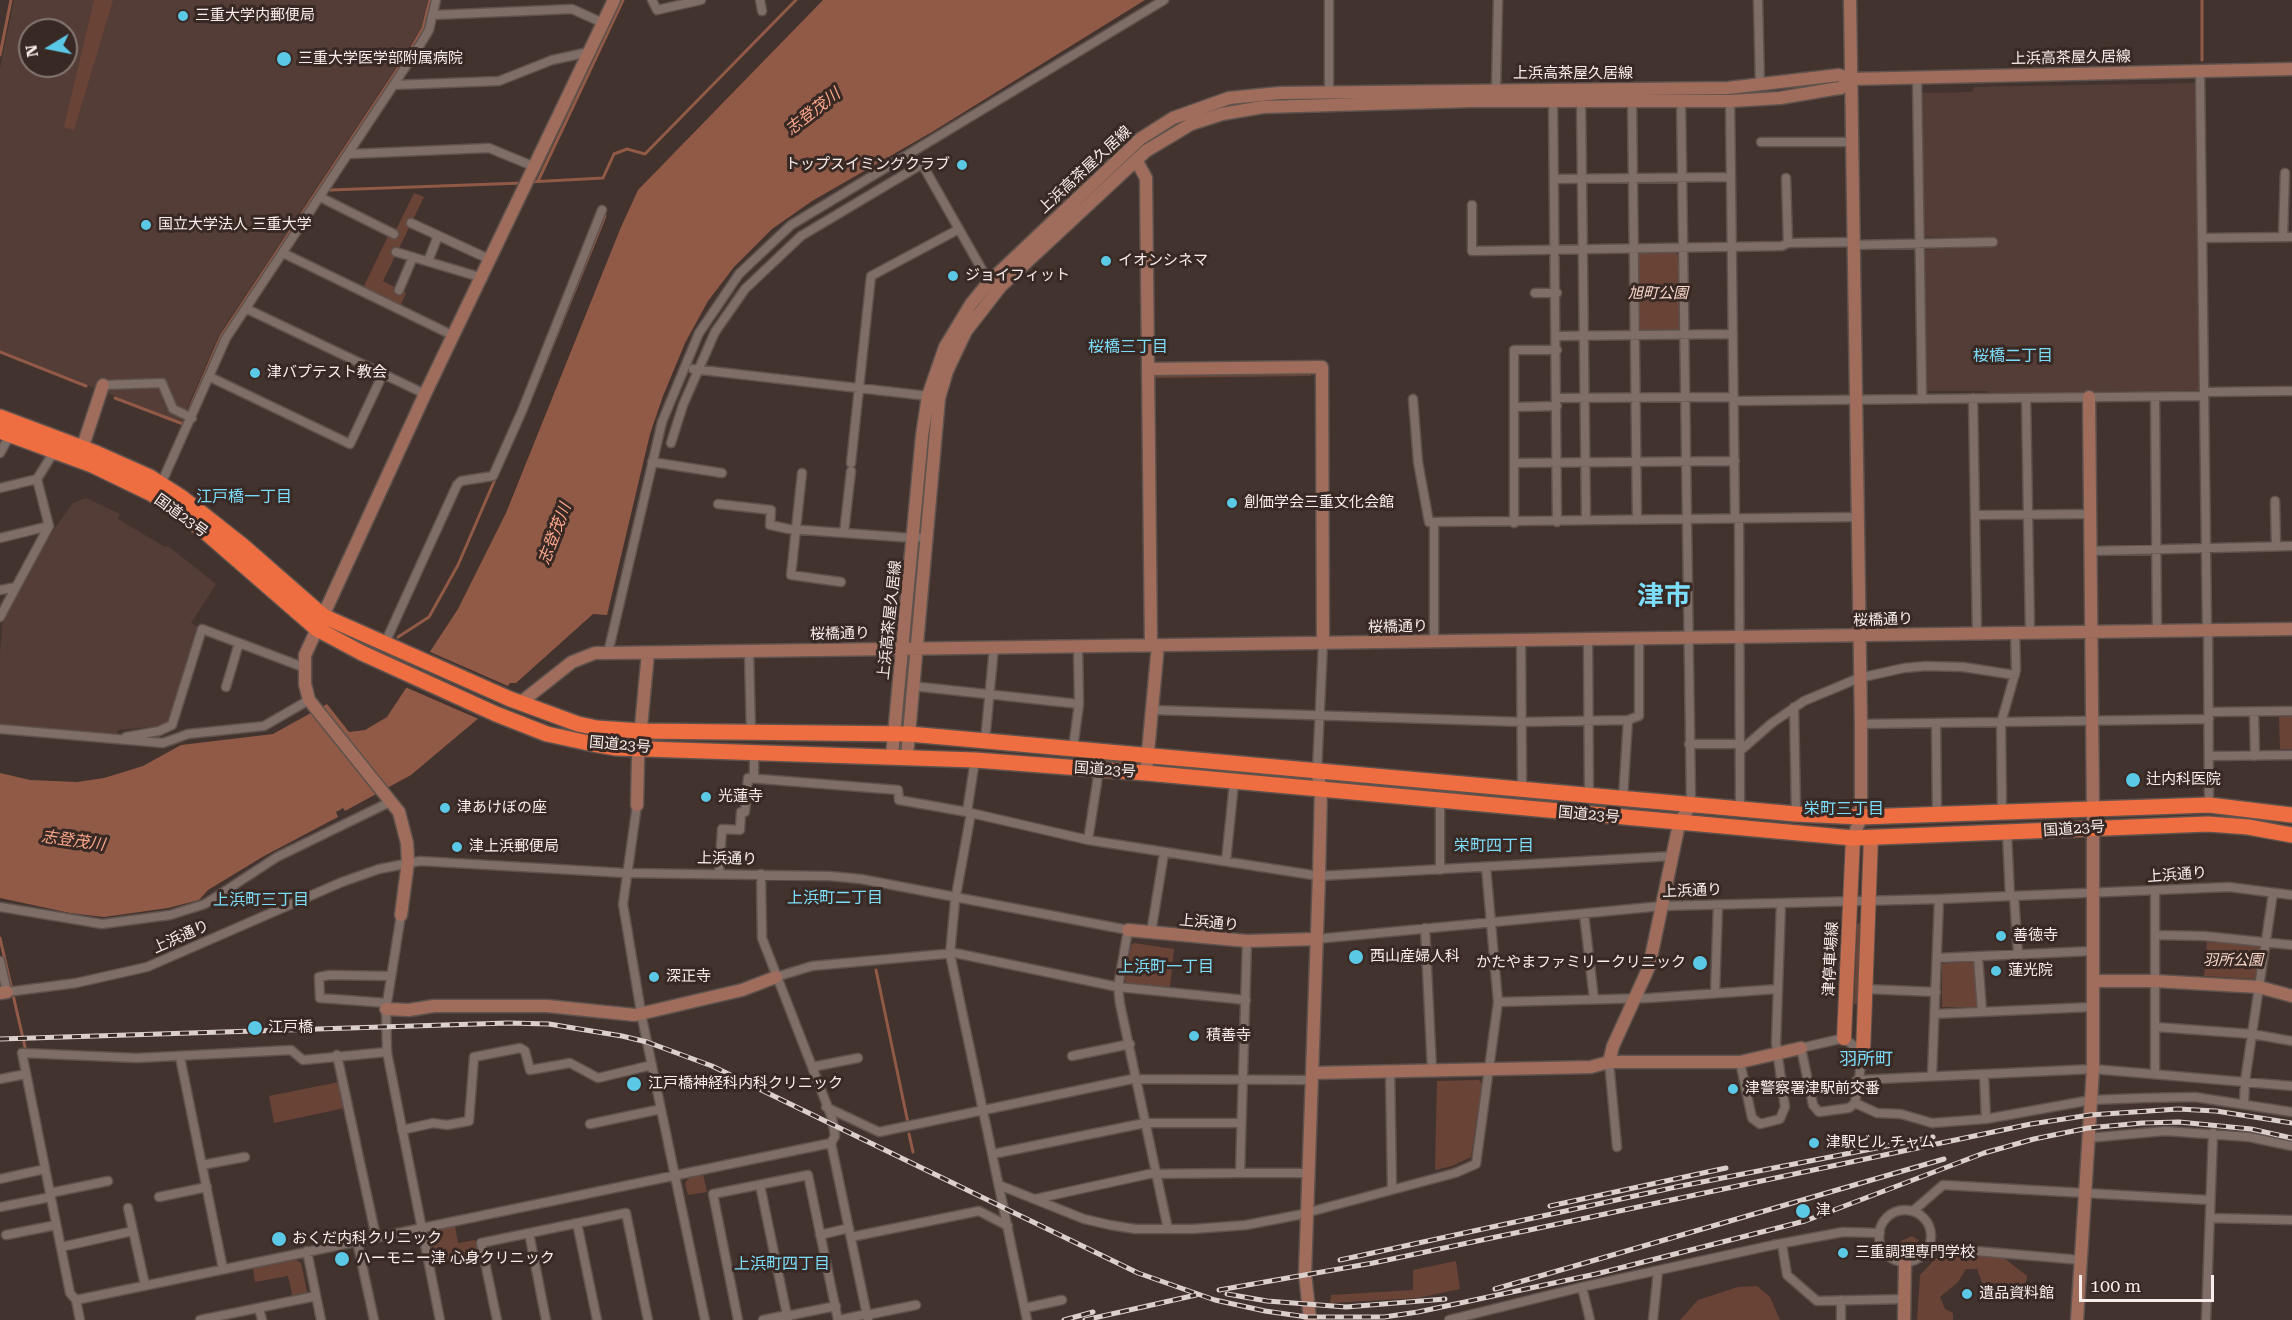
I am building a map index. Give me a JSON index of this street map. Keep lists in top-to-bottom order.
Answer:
{
  "streets": {
    "highway": ["国道23号"],
    "main road": ["津停車場線"],
    "street": ["上浜高茶屋久居線", "桜橋通り", "上浜通り"]
  },
  "crossings": [
    ["上浜高茶屋久居線", "国道23号"],
    ["上浜高茶屋久居線", "桜橋通り"],
    ["国道23号", "桜橋通り"],
    ["国道23号", "津停車場線"],
    ["上浜通り", "津停車場線"]
  ],
  "districts": [
    "桜橋三丁目",
    "桜橋二丁目",
    "江戸橋一丁目",
    "津市",
    "栄町三丁目",
    "栄町四丁目",
    "上浜町二丁目",
    "上浜町三丁目",
    "上浜町一丁目",
    "羽所町",
    "上浜町四丁目"
  ],
  "water": ["志登茂川"],
  "parks": ["旭町公園", "羽所公園"],
  "places": [
    "三重大学内郵便局",
    "三重大学医学部附属病院",
    "トップスイミングクラブ",
    "国立大学法人 三重大学",
    "イオンシネマ",
    "ジョイフィット",
    "津バプテスト教会",
    "創価学会三重文化会館",
    "辻内科医院",
    "光蓮寺",
    "津あけぼの座",
    "津上浜郵便局",
    "善徳寺",
    "西山産婦人科",
    "かたやまファミリークリニック",
    "蓮光院",
    "深正寺",
    "江戸橋",
    "積善寺",
    "江戸橋神経科内科クリニック",
    "津警察署津駅前交番",
    "津駅ビル チャム",
    "津",
    "おくだ内科クリニック",
    "三重調理専門学校",
    "ハーモニー津 心身クリニック",
    "遺品資料館"
  ],
  "scale_bar": "100 m",
  "north": "left"
}
